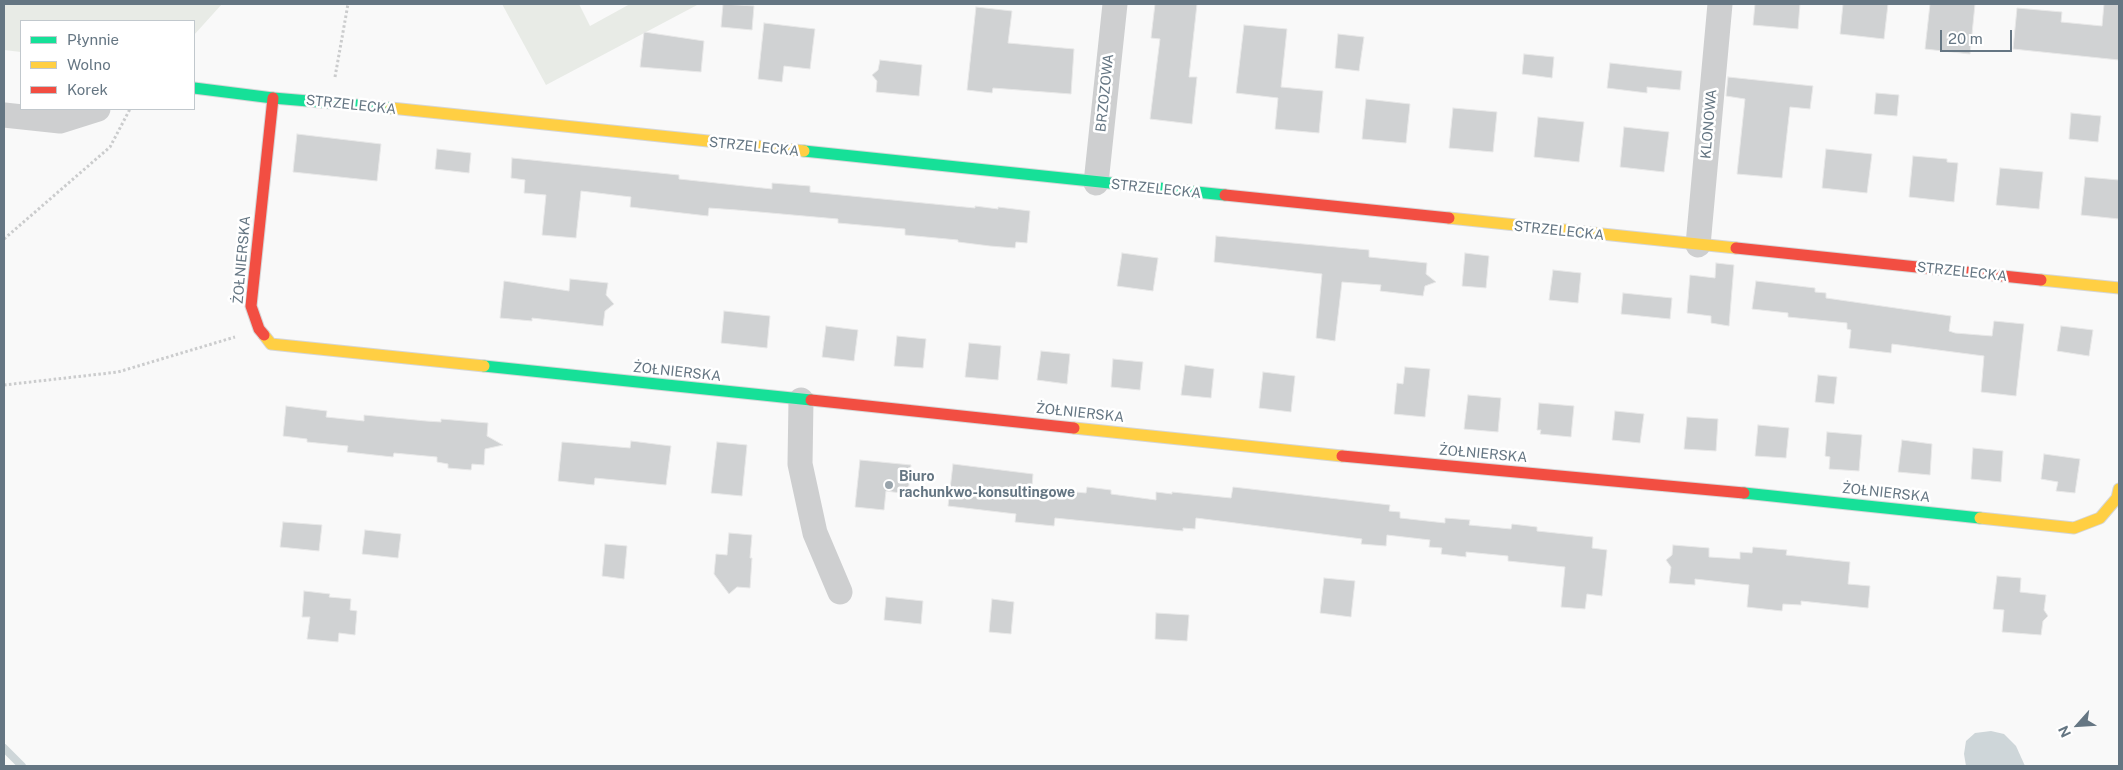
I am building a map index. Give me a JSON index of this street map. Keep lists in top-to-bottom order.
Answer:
{
  "streets": {
    "street": [
      "BRZOZOWA",
      "STRZELECKA",
      "KLONOWA",
      "ŻOŁNIERSKA"
    ]
  },
  "crossings": [
    ["BRZOZOWA", "STRZELECKA"],
    ["STRZELECKA", "KLONOWA"],
    ["STRZELECKA", "ŻOŁNIERSKA"]
  ],
  "places": ["Biuro rachunkwo-konsultingowe"],
  "legend": ["Płynnie", "Wolno", "Korek"],
  "scale_bar": "20 m",
  "north": "bottom left"
}
